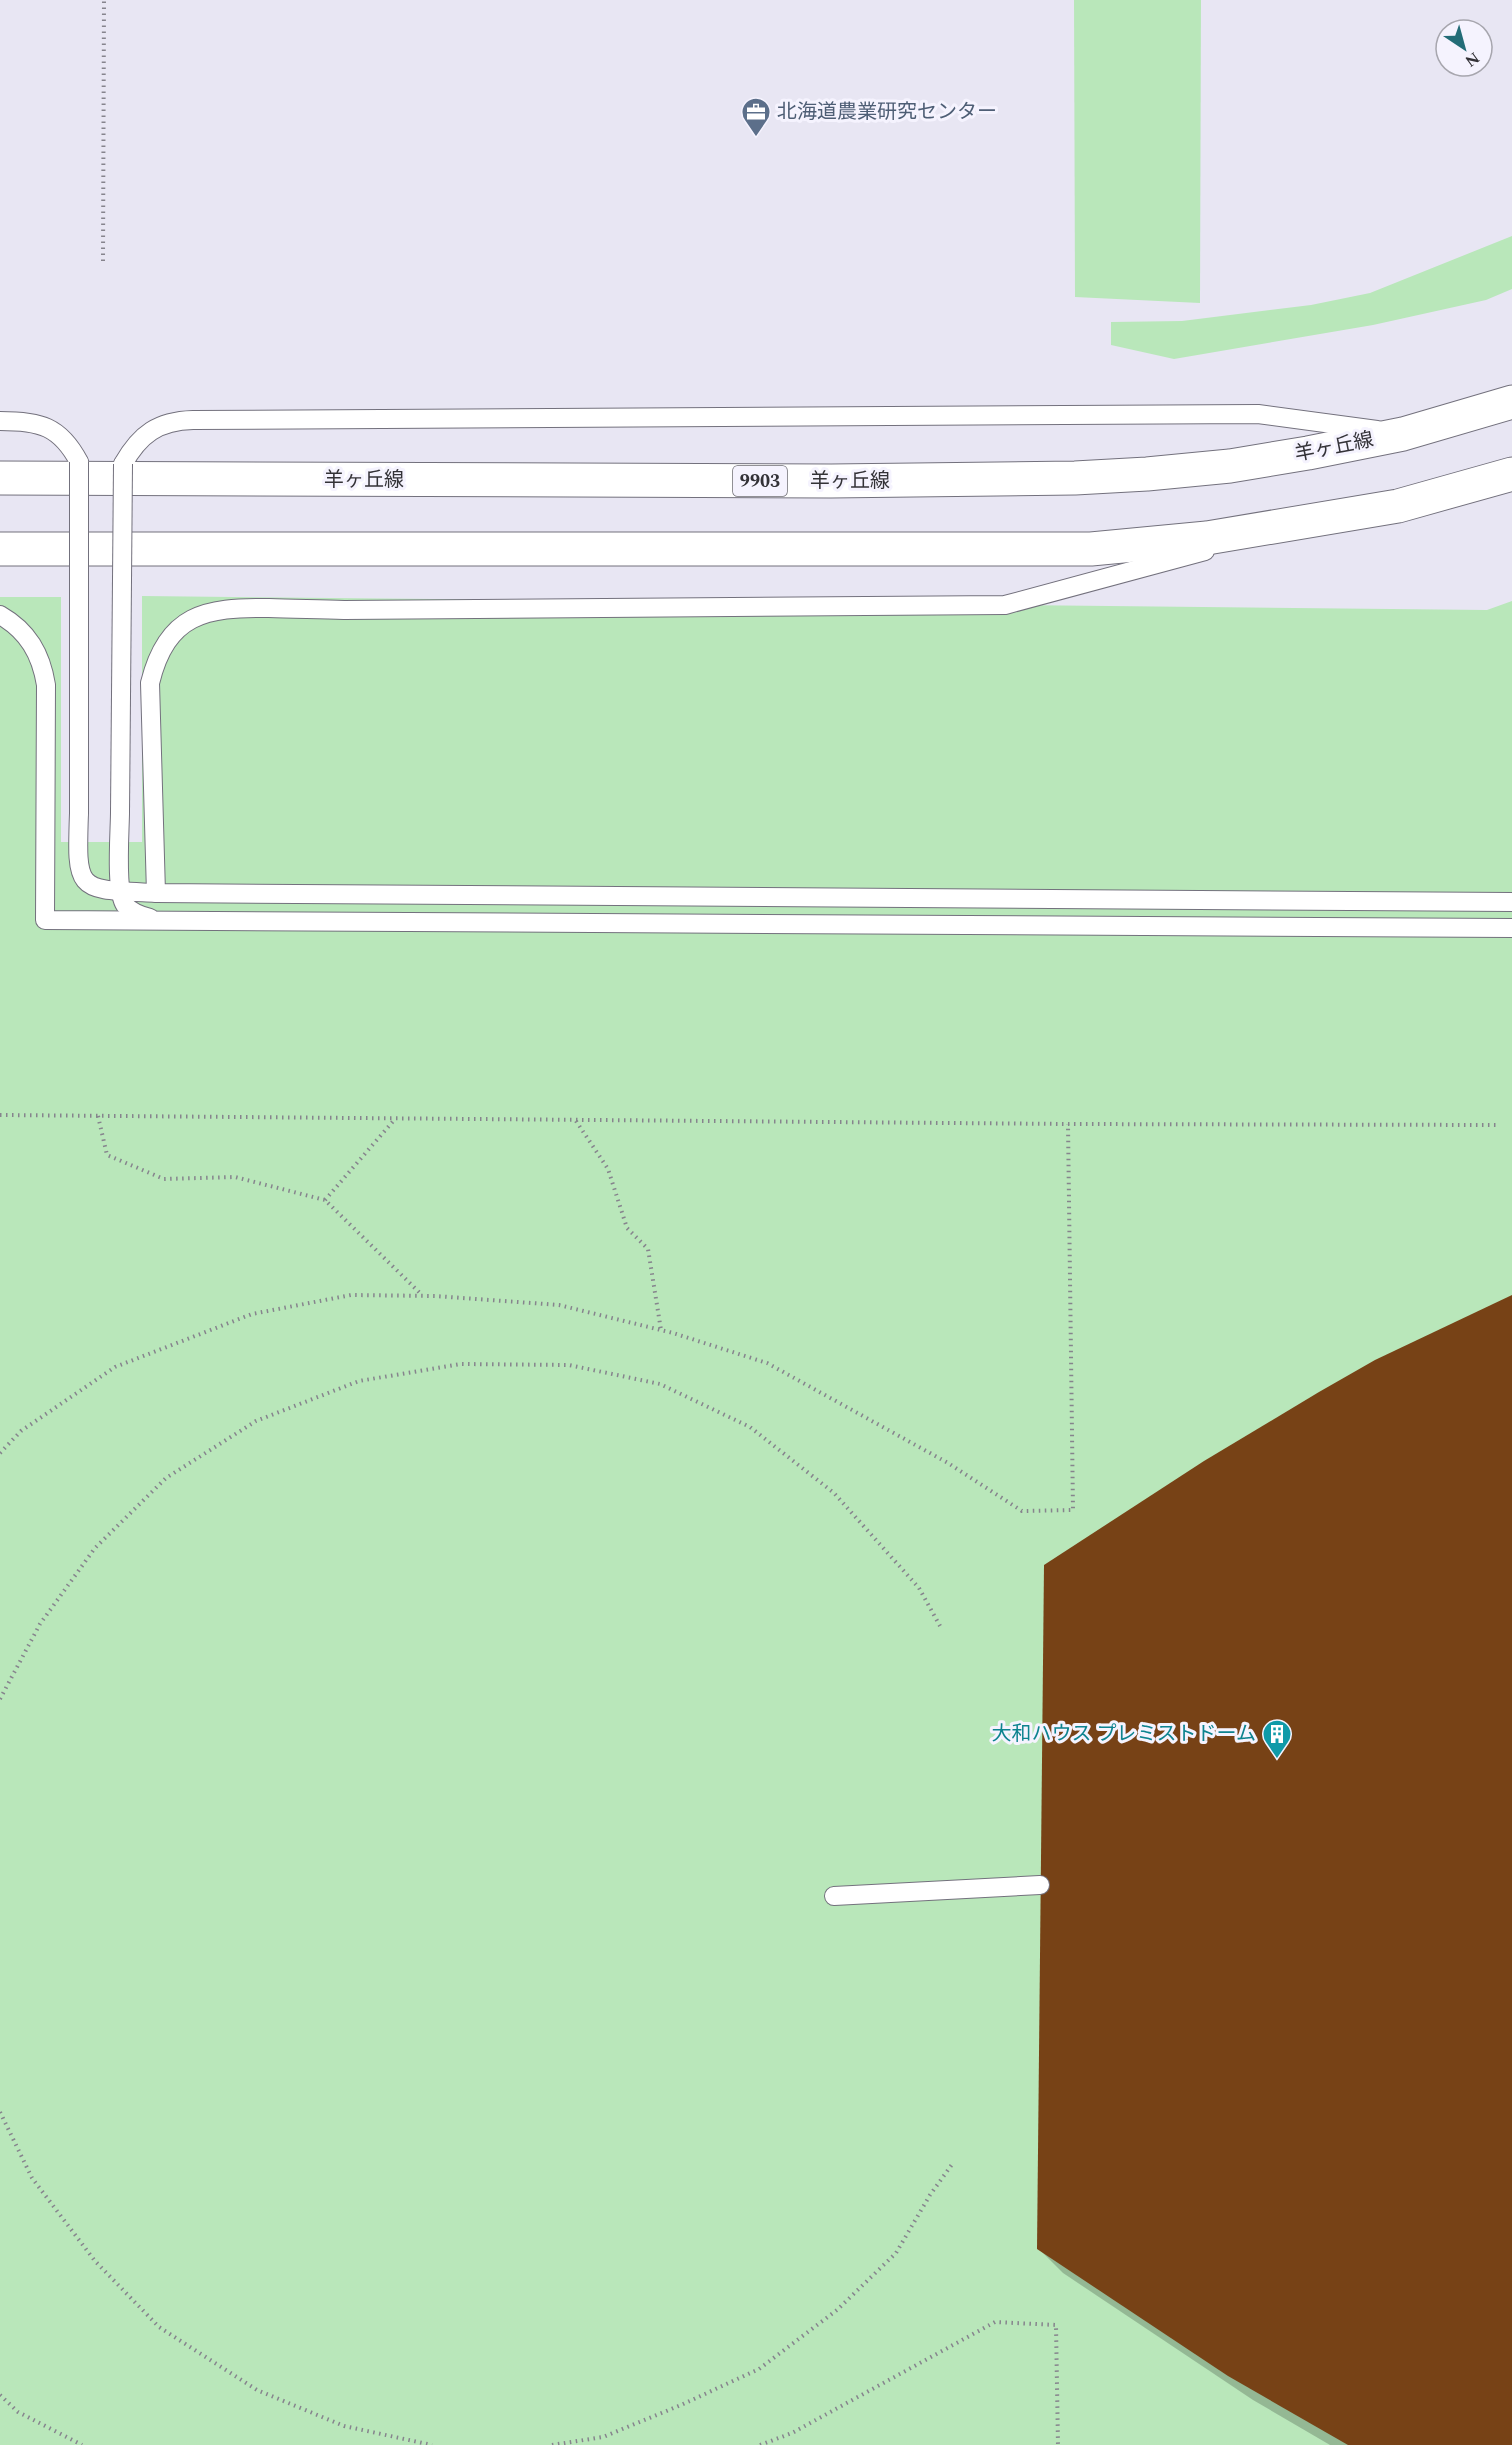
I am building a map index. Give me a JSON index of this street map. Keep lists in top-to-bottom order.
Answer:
{
  "streets": {
    "main road": ["羊ヶ丘線", "9903"]
  },
  "places": {
    "office": ["北海道農業研究センター"],
    "building": ["大和ハウス プレミストドーム"]
  },
  "north": "bottom right"
}
